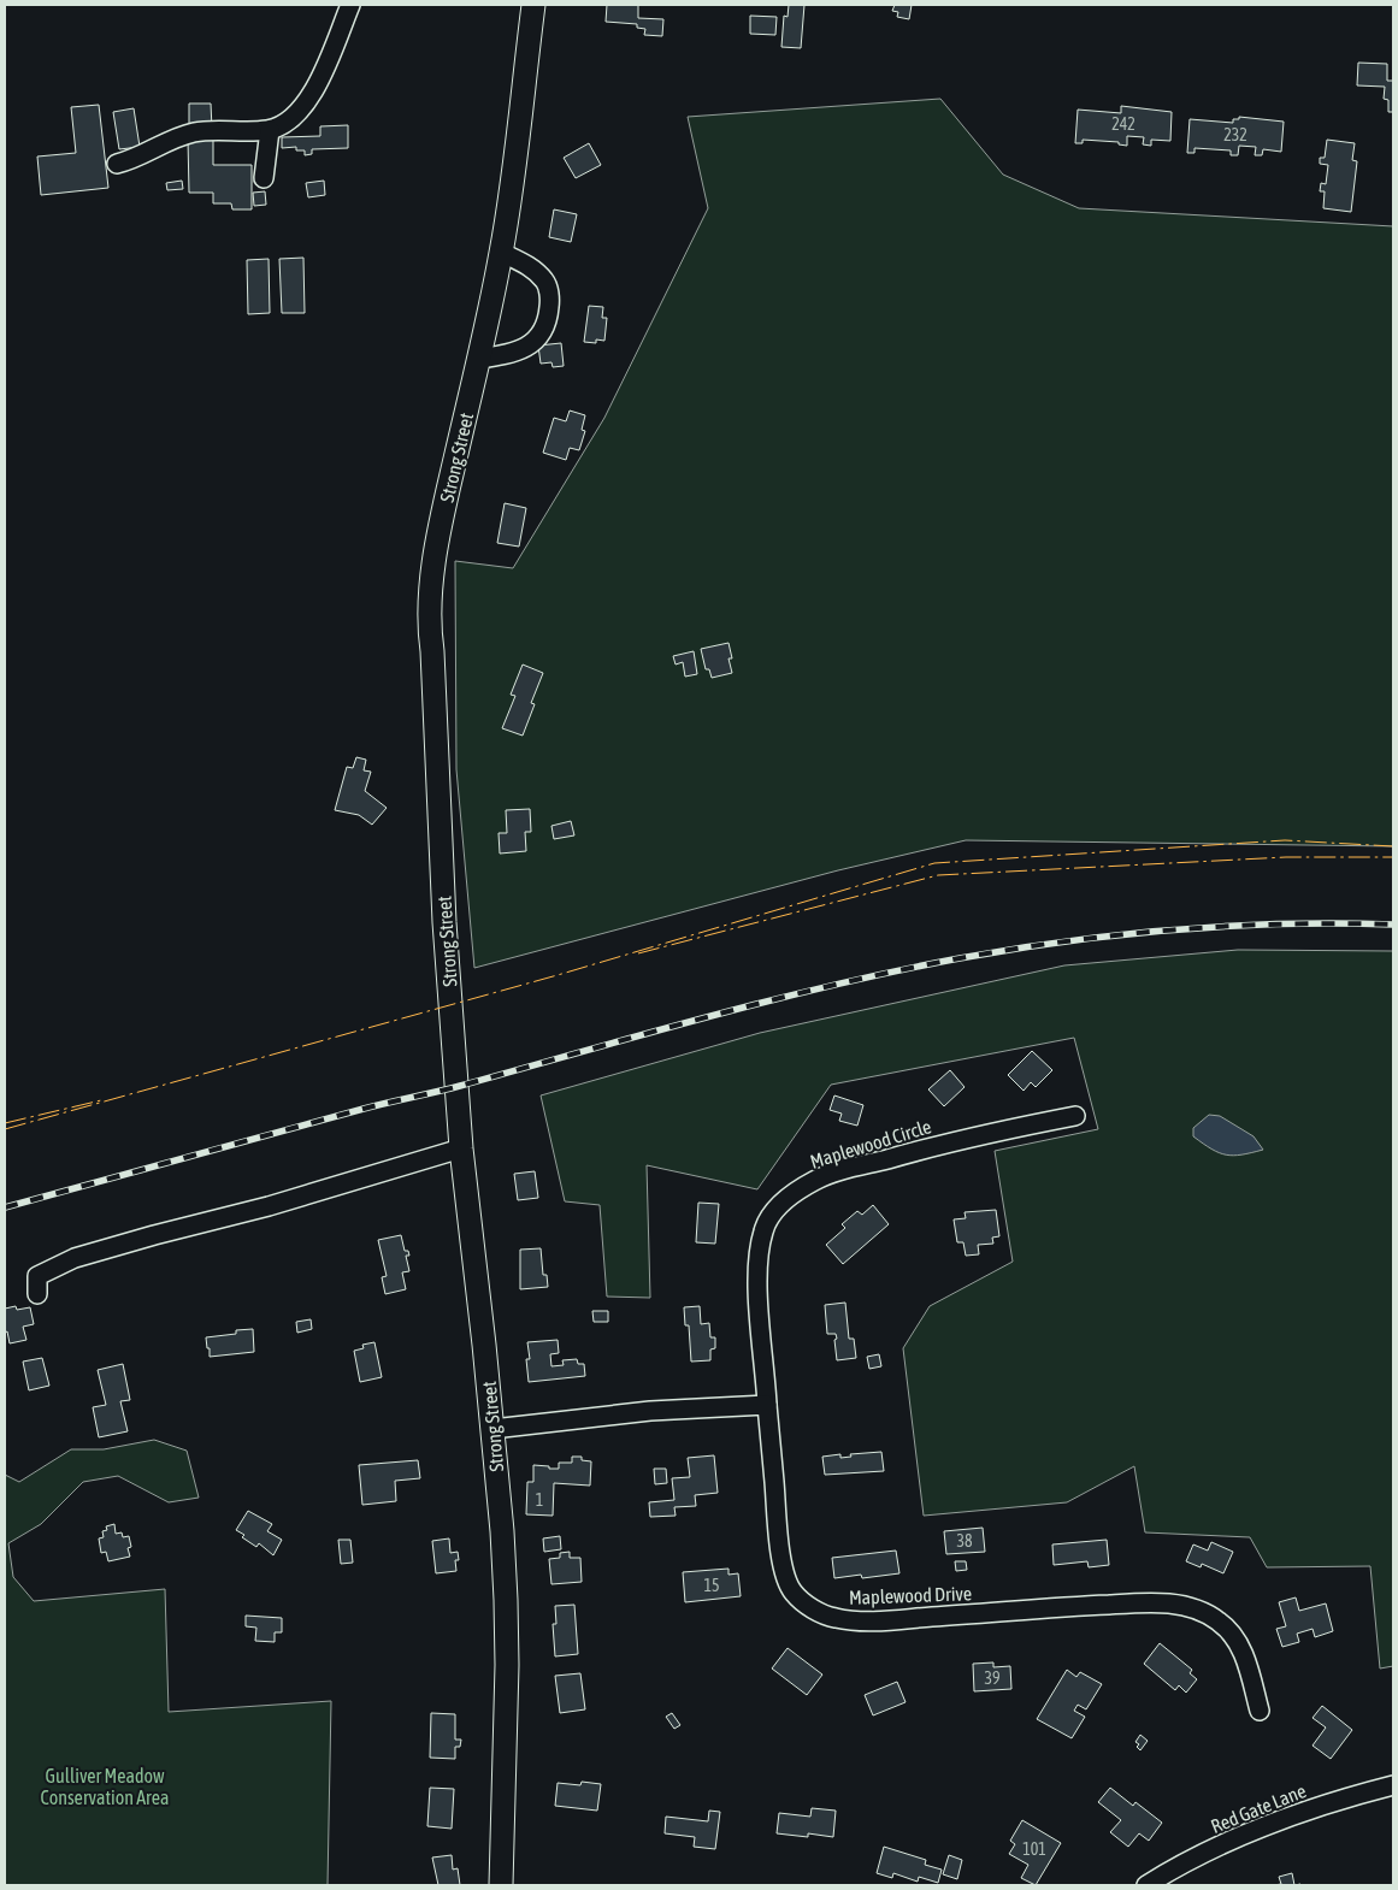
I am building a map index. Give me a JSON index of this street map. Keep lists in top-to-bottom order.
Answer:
{
  "streets": {
    "main road": ["Strong Street"],
    "street": ["Maplewood Circle", "Maplewood Drive", "Red Gate Lane"]
  },
  "crossings": [
    ["Maplewood Circle", "Maplewood Drive"]
  ],
  "parks": ["Gulliver Meadow Conservation Area"],
  "house_numbers": [
    "242",
    "232",
    "1",
    "38",
    "15",
    "39",
    "101"
  ]
}
